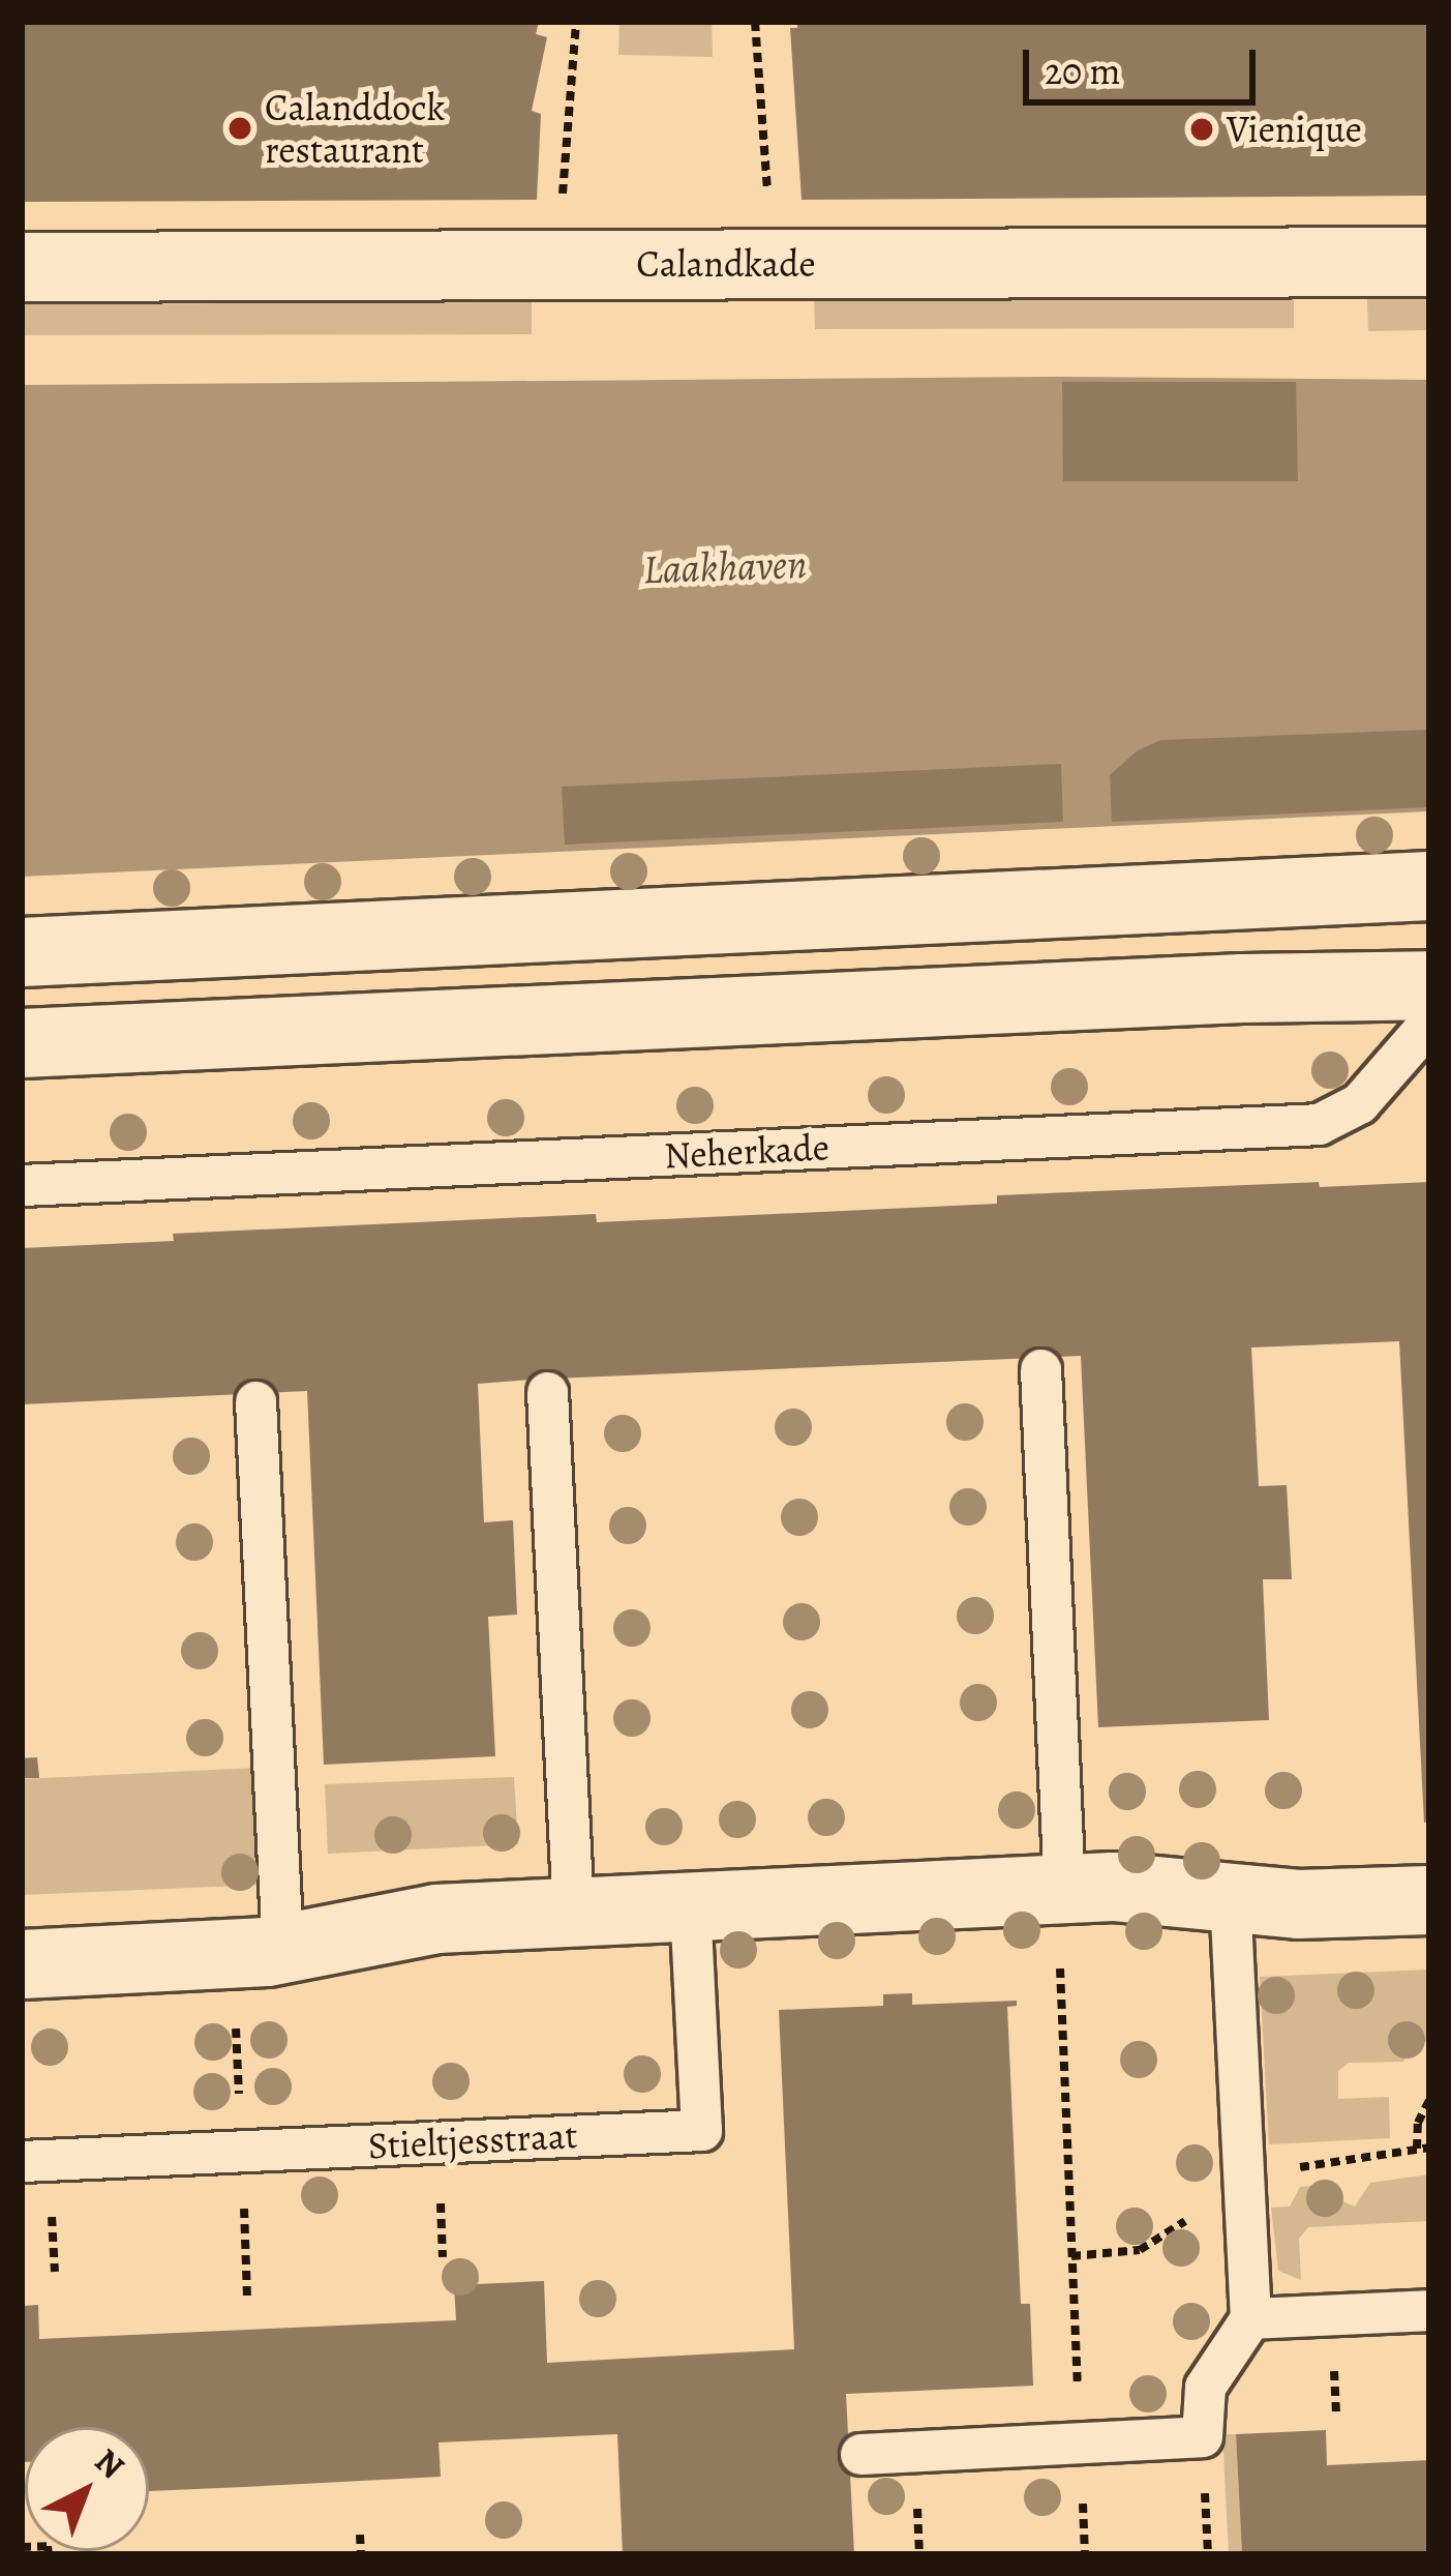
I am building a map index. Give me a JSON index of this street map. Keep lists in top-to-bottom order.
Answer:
{
  "streets": {
    "street": ["Calandkade"],
    "lane": ["Neherkade", "Stieltjesstraat"]
  },
  "water": ["Laakhaven"],
  "places": ["Calanddock restaurant", "Vienique"],
  "scale_bar": "20 m",
  "north": "top right"
}
